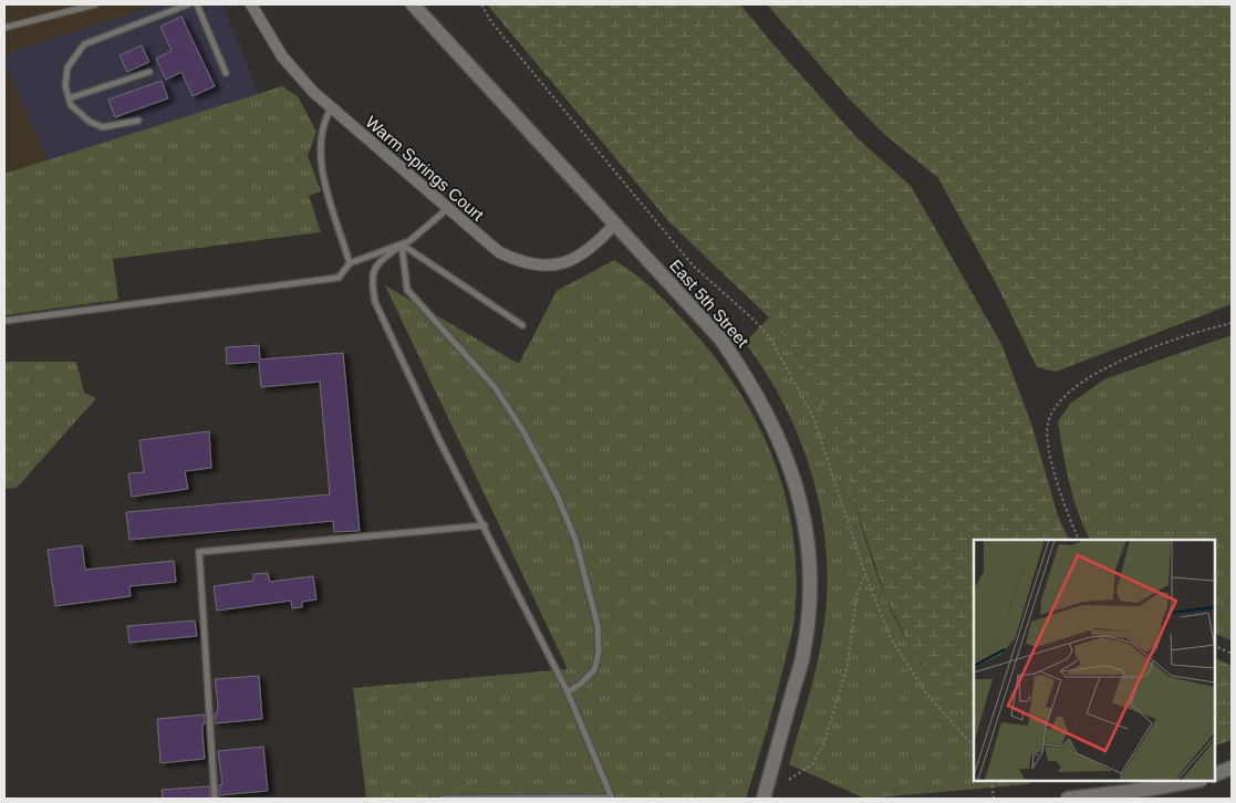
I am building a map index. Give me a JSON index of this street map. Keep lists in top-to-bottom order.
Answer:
{
  "streets": {
    "main road": ["East 5th Street"],
    "street": ["Warm Springs Court"]
  },
  "crossings": [
    ["Warm Springs Court", "East 5th Street"]
  ]
}
